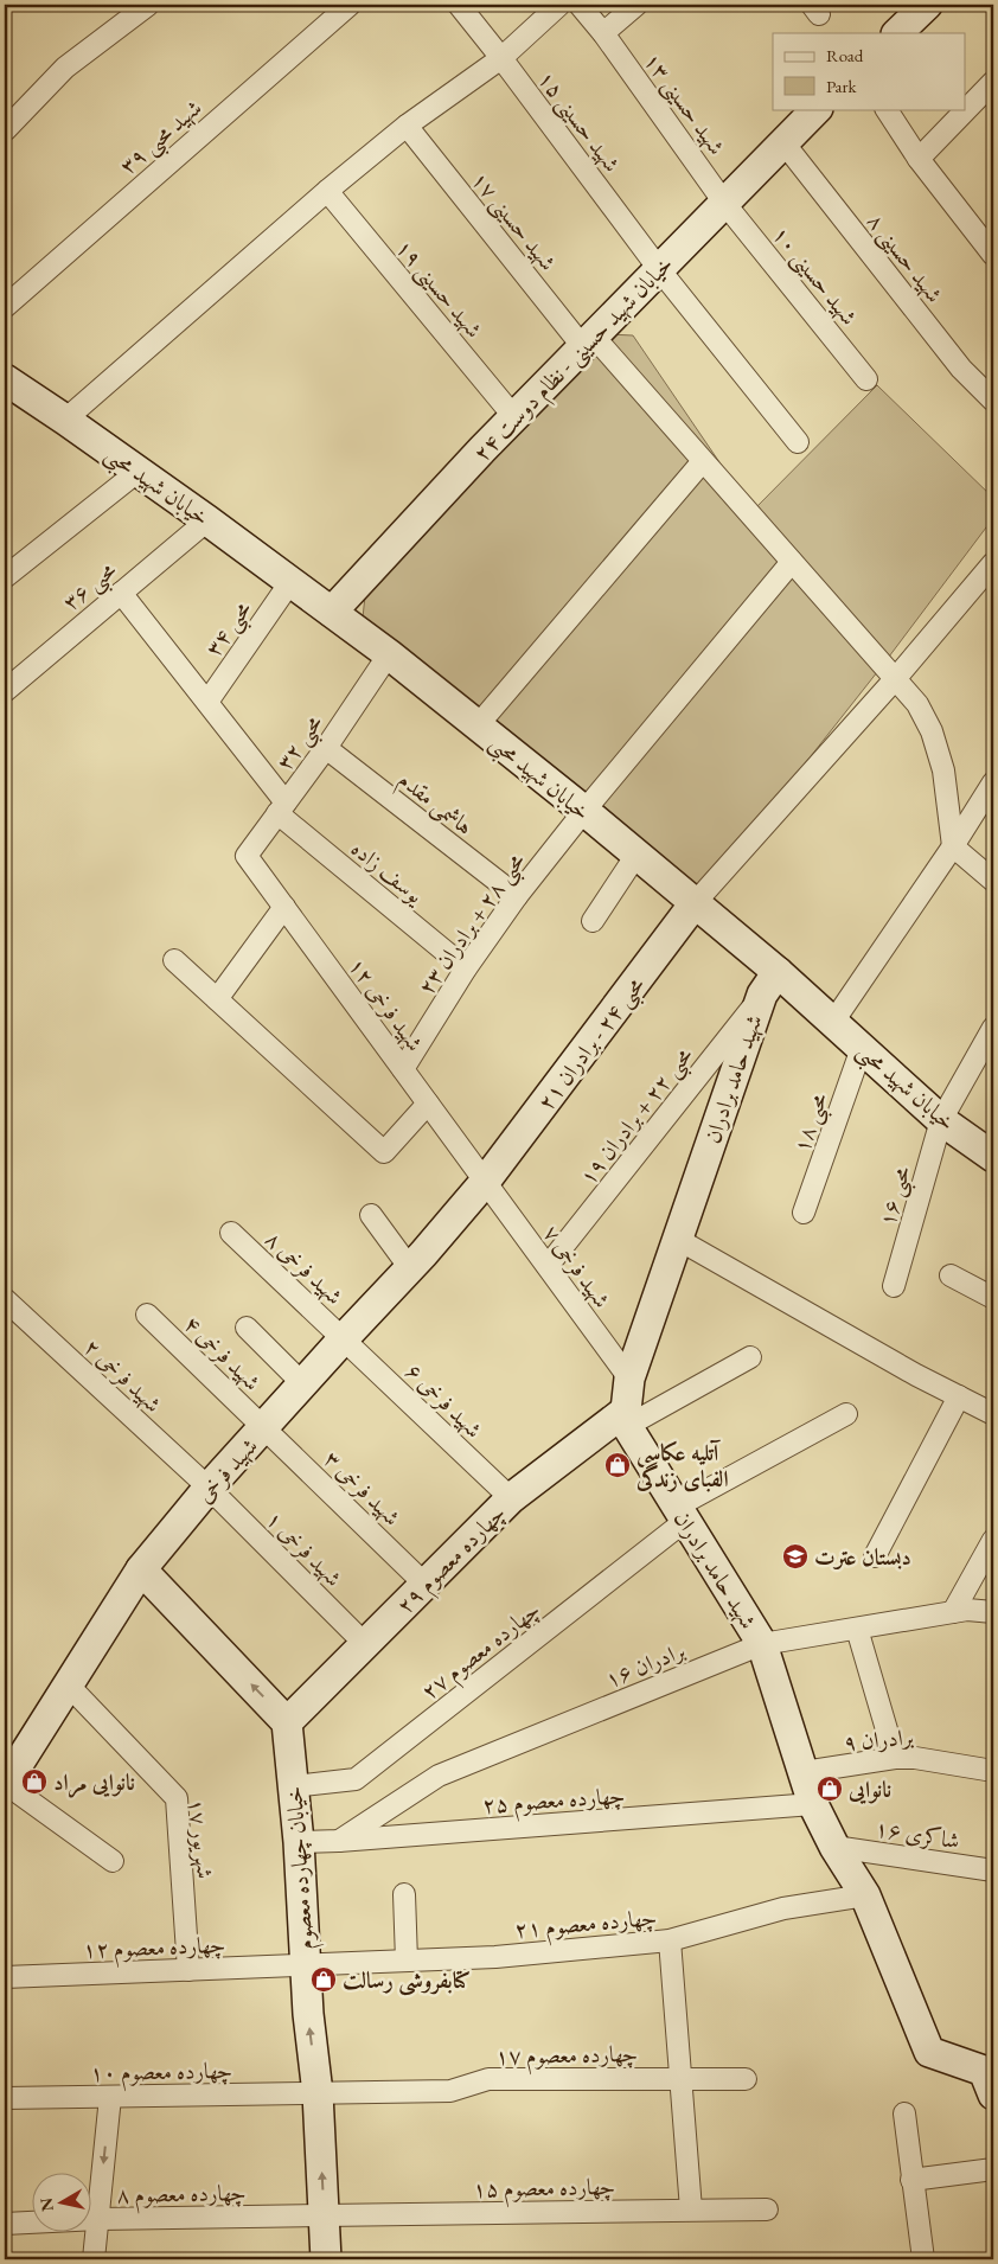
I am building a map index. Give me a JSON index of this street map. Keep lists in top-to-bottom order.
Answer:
{
  "streets": {
    "street": [
      "شهید حسینی ۱۳",
      "شهید حسینی ۱۵",
      "شهید محبی ۳۹",
      "شهید حسینی ۱۷",
      "شهید حسینی ۸",
      "شهید حسینی ۱۰",
      "شهید حسینی ۱۹",
      "خیابان شهید حسینی - نظام دوست ۲۴",
      "خیابان شهید محبی",
      "محبی ۳۶",
      "محبی ۳۴",
      "محبی ۳۲",
      "هاشمی مقدم",
      "یوسف زاده",
      "محبی ۲۸ + برادران ۲۳",
      "شهید فرخی ۱۲",
      "محبی ۲۴ - برادران ۲۱",
      "شهید حامد برادران",
      "محبی ۲۲ + برادران ۱۹",
      "محبی ۱۸",
      "محبی ۱۶",
      "شهید فرخی ۷",
      "شهید فرخی ۸",
      "شهید فرخی ۴",
      "شهید فرخی ۲",
      "شهید فرخی ۶",
      "شهید فرخی",
      "شهید فرخی ۳",
      "شهید فرخی ۱",
      "چهارده معصوم ۲۹",
      "چهارده معصوم ۲۷",
      "برادران ۱۶",
      "برادران ۹",
      "چهارده معصوم ۲۵",
      "شاکری ۱۶",
      "۱۷ شهریور",
      "خیابان چهارده معصوم",
      "چهارده معصوم ۲۱",
      "چهارده معصوم ۱۲",
      "چهارده معصوم ۱۷",
      "چهارده معصوم ۱۰",
      "چهارده معصوم ۱۵",
      "چهارده معصوم ۸"
    ]
  },
  "crossings": [
    ["شهید حسینی ۱۳", "شهید حسینی ۱۰"],
    ["شهید حسینی ۱۳", "خیابان شهید حسینی - نظام دوست ۲۴"],
    ["شهید حسینی ۱۵", "خیابان شهید حسینی - نظام دوست ۲۴"],
    ["شهید حسینی ۱۷", "خیابان شهید حسینی - نظام دوست ۲۴"],
    ["شهید حسینی ۱۷", "محبی ۲۸ + برادران ۲۳"],
    ["شهید حسینی ۸", "خیابان شهید حسینی - نظام دوست ۲۴"],
    ["شهید حسینی ۱۰", "خیابان شهید حسینی - نظام دوست ۲۴"],
    ["شهید حسینی ۱۹", "خیابان شهید حسینی - نظام دوست ۲۴"],
    ["خیابان شهید حسینی - نظام دوست ۲۴", "خیابان شهید محبی"],
    ["خیابان شهید محبی", "محبی ۳۶"],
    ["خیابان شهید محبی", "محبی ۳۴"],
    ["خیابان شهید محبی", "محبی ۳۲"],
    ["خیابان شهید محبی", "محبی ۲۸ + برادران ۲۳"],
    ["خیابان شهید محبی", "محبی ۲۴ - برادران ۲۱"],
    ["خیابان شهید محبی", "شهید حامد برادران"],
    ["خیابان شهید محبی", "محبی ۲۲ + برادران ۱۹"],
    ["خیابان شهید محبی", "محبی ۱۸"],
    ["خیابان شهید محبی", "محبی ۱۶"],
    ["محبی ۳۶", "یوسف زاده"],
    ["محبی ۳۴", "یوسف زاده"],
    ["محبی ۳۲", "هاشمی مقدم"],
    ["محبی ۳۲", "یوسف زاده"],
    ["محبی ۳۲", "شهید فرخی ۱۲"],
    ["هاشمی مقدم", "محبی ۲۸ + برادران ۲۳"],
    ["یوسف زاده", "محبی ۲۸ + برادران ۲۳"],
    ["محبی ۲۸ + برادران ۲۳", "شهید فرخی ۱۲"],
    ["شهید فرخی ۱۲", "محبی ۲۴ - برادران ۲۱"],
    ["شهید فرخی ۱۲", "شهید فرخی ۷"],
    ["شهید فرخی ۱۲", "شهید فرخی"],
    ["محبی ۲۴ - برادران ۲۱", "شهید فرخی ۷"],
    ["محبی ۲۴ - برادران ۲۱", "شهید فرخی"],
    ["شهید حامد برادران", "محبی ۲۲ + برادران ۱۹"],
    ["شهید حامد برادران", "شهید فرخی ۷"],
    ["شهید حامد برادران", "چهارده معصوم ۲۹"],
    ["شهید حامد برادران", "چهارده معصوم ۲۷"],
    ["شهید حامد برادران", "برادران ۱۶"],
    ["شهید حامد برادران", "برادران ۹"],
    ["شهید حامد برادران", "چهارده معصوم ۲۵"],
    ["شهید حامد برادران", "شاکری ۱۶"],
    ["شهید حامد برادران", "چهارده معصوم ۲۱"],
    ["محبی ۲۲ + برادران ۱۹", "شهید فرخی ۷"],
    ["شهید فرخی ۷", "شهید فرخی"],
    ["شهید فرخی ۸", "شهید فرخی ۶"],
    ["شهید فرخی ۸", "شهید فرخی"],
    ["شهید فرخی ۴", "شهید فرخی"],
    ["شهید فرخی ۴", "شهید فرخی ۳"],
    ["شهید فرخی ۲", "شهید فرخی"],
    ["شهید فرخی ۲", "شهید فرخی ۱"],
    ["شهید فرخی ۶", "شهید فرخی"],
    ["شهید فرخی ۶", "چهارده معصوم ۲۹"],
    ["شهید فرخی", "شهید فرخی ۳"],
    ["شهید فرخی", "شهید فرخی ۱"],
    ["شهید فرخی", "۱۷ شهریور"],
    ["شهید فرخی ۳", "چهارده معصوم ۲۹"],
    ["شهید فرخی ۱", "چهارده معصوم ۲۹"],
    ["چهارده معصوم ۲۹", "خیابان چهارده معصوم"],
    ["چهارده معصوم ۲۷", "خیابان چهارده معصوم"],
    ["برادران ۱۶", "چهارده معصوم ۲۵"],
    ["چهارده معصوم ۲۵", "خیابان چهارده معصوم"],
    ["۱۷ شهریور", "چهارده معصوم ۱۲"],
    ["خیابان چهارده معصوم", "چهارده معصوم ۲۱"],
    ["خیابان چهارده معصوم", "چهارده معصوم ۱۲"],
    ["خیابان چهارده معصوم", "چهارده معصوم ۱۷"],
    ["خیابان چهارده معصوم", "چهارده معصوم ۱۰"],
    ["خیابان چهارده معصوم", "چهارده معصوم ۱۵"],
    ["خیابان چهارده معصوم", "چهارده معصوم ۸"],
    ["چهارده معصوم ۲۱", "چهارده معصوم ۱۲"],
    ["چهارده معصوم ۱۷", "چهارده معصوم ۱۰"],
    ["چهارده معصوم ۱۵", "چهارده معصوم ۸"]
  ],
  "places": {
    "shop": [
      "آتلیه عکاسی الفبای زندگی",
      "نانوایی مراد",
      "نانوایی",
      "کتابفروشی رسالت"
    ],
    "school or university": ["دبستان عترت"]
  },
  "legend": ["Road", "Park"],
  "north": "left"
}
